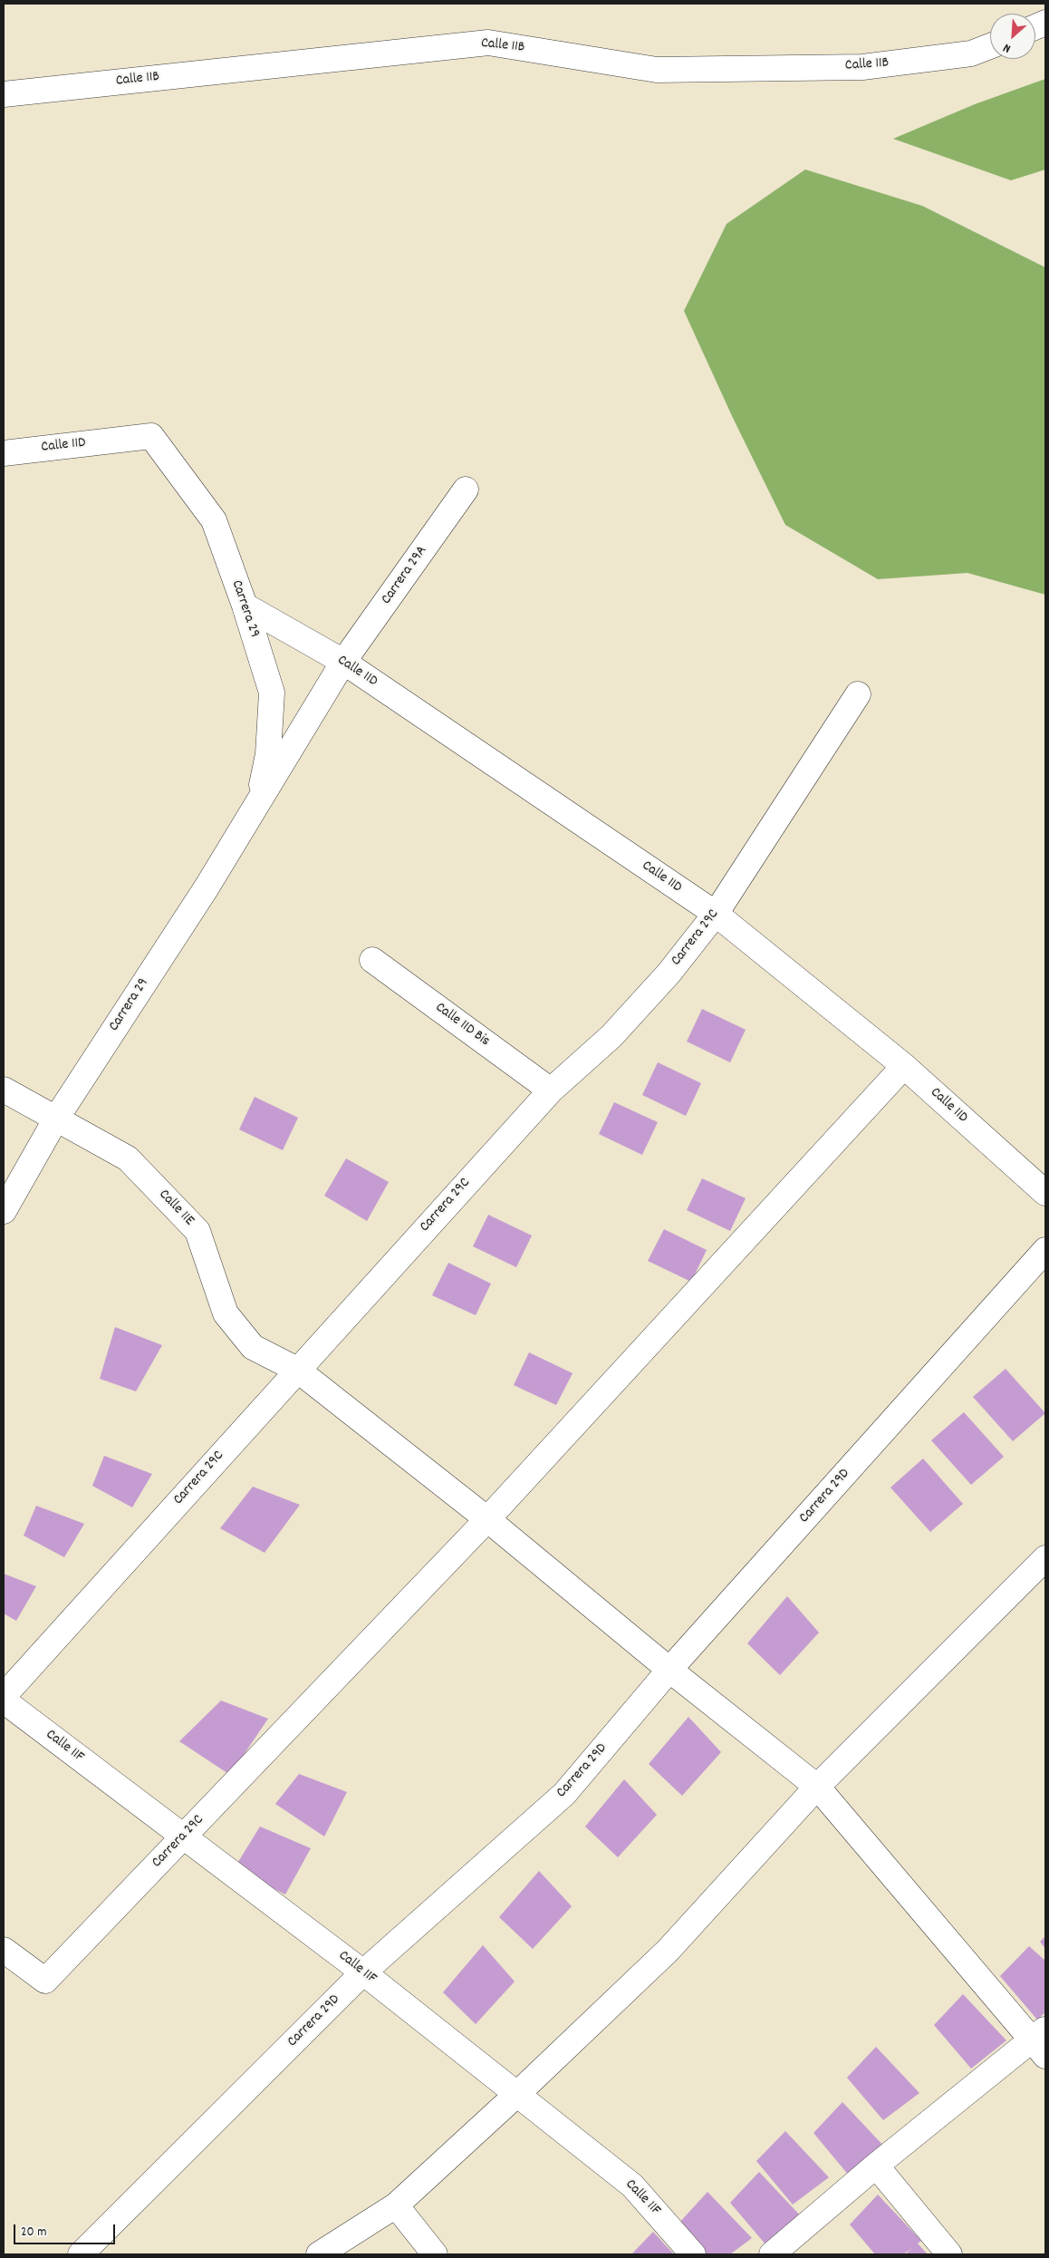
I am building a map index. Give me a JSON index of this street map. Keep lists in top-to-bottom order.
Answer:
{
  "streets": {
    "street": [
      "Calle 11B",
      "Calle 11D",
      "Carrera 29A",
      "Carrera 29",
      "Carrera 29C",
      "Calle 11D Bis",
      "Calle 11E",
      "Carrera 29D",
      "Calle 11F"
    ]
  },
  "crossings": [
    ["Calle 11D", "Carrera 29A"],
    ["Calle 11D", "Carrera 29"],
    ["Calle 11D", "Carrera 29C"],
    ["Carrera 29A", "Carrera 29"],
    ["Carrera 29", "Calle 11E"],
    ["Carrera 29C", "Calle 11D Bis"],
    ["Carrera 29C", "Calle 11E"],
    ["Carrera 29C", "Calle 11F"],
    ["Calle 11E", "Carrera 29D"],
    ["Carrera 29D", "Calle 11F"]
  ],
  "scale_bar": "20 m",
  "north": "bottom left"
}
